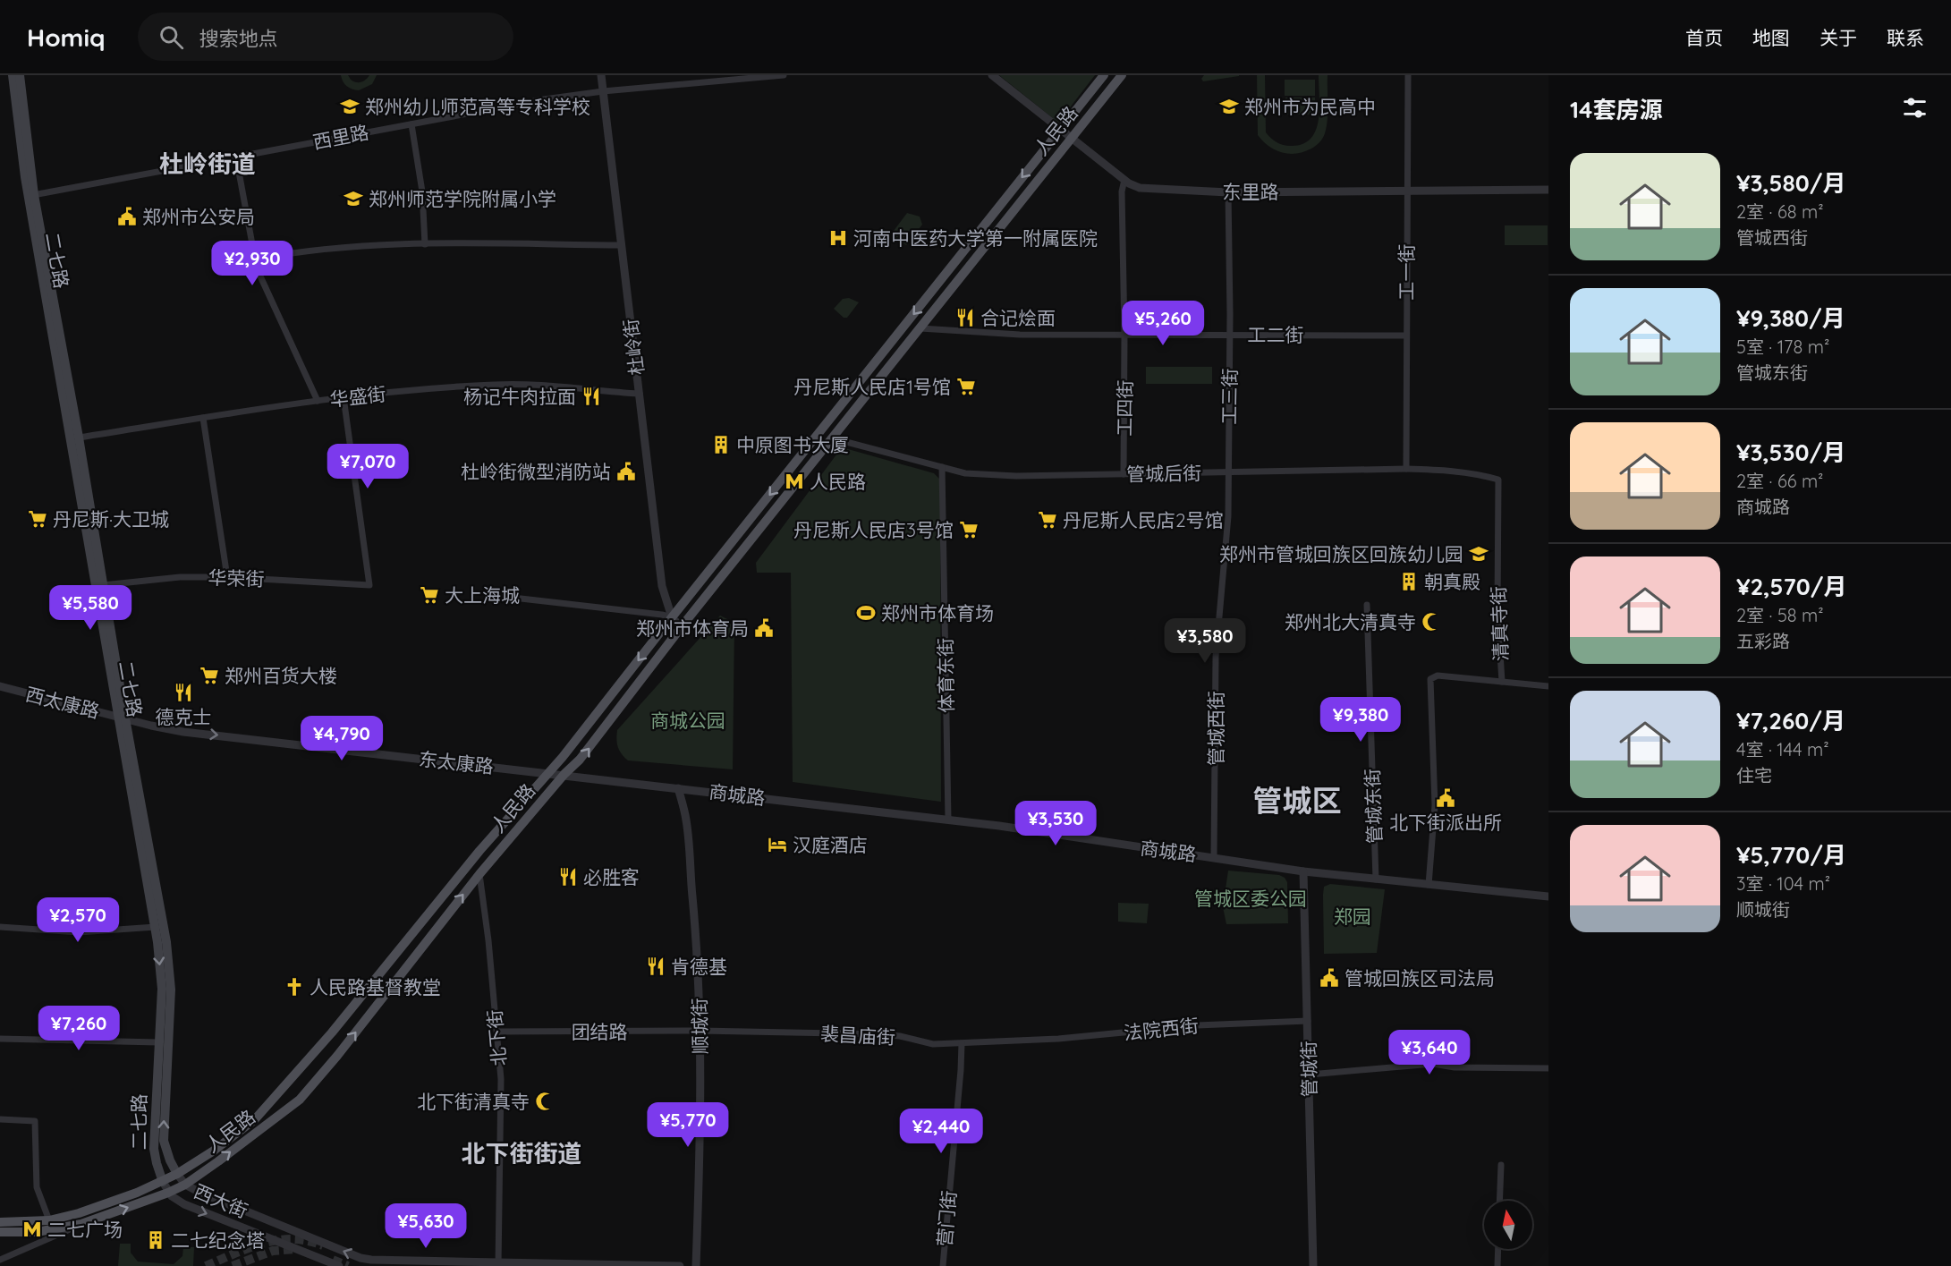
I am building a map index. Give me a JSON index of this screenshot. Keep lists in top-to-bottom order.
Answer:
{
  "streets": {
    "main road": ["人民路", "二七路"],
    "street": [
      "西里路",
      "东里路",
      "工一街",
      "工二街",
      "杜岭街",
      "华盛街",
      "工三街",
      "工四街",
      "管城后街",
      "华荣街",
      "清真寺街",
      "体育东街",
      "西太康路",
      "管城西街",
      "东太康路",
      "商城路",
      "管城东街",
      "顺城街",
      "法院西街",
      "团结路",
      "裴昌庙街",
      "北下街",
      "管城街",
      "西大街",
      "营门街"
    ]
  },
  "crossings": [
    ["人民路", "东里路"],
    ["人民路", "二七路"],
    ["人民路", "工二街"],
    ["人民路", "杜岭街"],
    ["人民路", "管城后街"],
    ["人民路", "东太康路"],
    ["人民路", "商城路"],
    ["人民路", "北下街"],
    ["人民路", "西大街"],
    ["西里路", "二七路"],
    ["西里路", "杜岭街"],
    ["东里路", "工一街"],
    ["东里路", "工三街"],
    ["东里路", "工四街"],
    ["二七路", "华盛街"],
    ["二七路", "华荣街"],
    ["二七路", "西太康路"],
    ["二七路", "东太康路"],
    ["二七路", "西大街"],
    ["工一街", "工二街"],
    ["工一街", "管城后街"],
    ["工二街", "工三街"],
    ["工二街", "工四街"],
    ["杜岭街", "华盛街"],
    ["华盛街", "华荣街"],
    ["工三街", "管城后街"],
    ["工三街", "管城西街"],
    ["工四街", "管城后街"],
    ["管城后街", "清真寺街"],
    ["管城后街", "体育东街"],
    ["管城后街", "管城西街"],
    ["清真寺街", "商城路"],
    ["体育东街", "商城路"],
    ["西太康路", "东太康路"],
    ["管城西街", "商城路"],
    ["东太康路", "商城路"],
    ["商城路", "管城东街"],
    ["商城路", "顺城街"],
    ["商城路", "管城街"],
    ["顺城街", "团结路"],
    ["顺城街", "裴昌庙街"],
    ["法院西街", "裴昌庙街"],
    ["法院西街", "管城街"],
    ["团结路", "裴昌庙街"],
    ["团结路", "北下街"],
    ["裴昌庙街", "营门街"],
    ["北下街", "西大街"]
  ],
  "one_way": ["东太康路"],
  "districts": ["杜岭街道", "管城区", "北下街街道"],
  "parks": ["商城公园", "管城区委公园", "郑园"],
  "places": {
    "school or university": [
      "郑州幼儿师范高等专科学校",
      "郑州市为民高中",
      "郑州师范学院附属小学",
      "郑州市管城回族区回族幼儿园"
    ],
    "public building": [
      "郑州市公安局",
      "杜岭街微型消防站",
      "郑州市体育局",
      "北下街派出所",
      "管城回族区司法局"
    ],
    "hospital": ["河南中医药大学第一附属医院"],
    "restaurant": [
      "合记烩面",
      "杨记牛肉拉面",
      "德克士",
      "必胜客",
      "肯德基"
    ],
    "supermarket": [
      "丹尼斯人民店1号馆",
      "丹尼斯·大卫城",
      "丹尼斯人民店2号馆",
      "丹尼斯人民店3号馆",
      "大上海城",
      "郑州百货大楼"
    ],
    "building": ["中原图书大厦", "朝真殿", "二七纪念塔"],
    "metro station": ["人民路", "二七广场"],
    "sports": ["郑州市体育场"],
    "mosque": ["郑州北大清真寺", "北下街清真寺"],
    "hotel": ["汉庭酒店"],
    "church": ["人民路基督教堂"]
  },
  "north": "top",
  "page": {
    "header": "Homiq",
    "search": "搜索地点",
    "nav": [
      "首页",
      "地图",
      "关于",
      "联系"
    ],
    "heading": "14套房源",
    "list": [
      {
        "name": "¥3,580/月",
        "note": "2室 · 68 m² · 管城西街"
      },
      {
        "name": "¥9,380/月",
        "note": "5室 · 178 m² · 管城东街"
      },
      {
        "name": "¥3,530/月",
        "note": "2室 · 66 m² · 商城路"
      },
      {
        "name": "¥2,570/月",
        "note": "2室 · 58 m² · 五彩路"
      },
      {
        "name": "¥7,260/月",
        "note": "4室 · 144 m² · 住宅"
      },
      {
        "name": "¥5,770/月",
        "note": "3室 · 104 m² · 顺城街"
      }
    ],
    "price": [
      "¥2,930",
      "¥5,260",
      "¥7,070",
      "¥5,580",
      "¥3,580",
      "¥9,380",
      "¥4,790",
      "¥3,530",
      "¥2,570",
      "¥7,260",
      "¥3,640",
      "¥5,770",
      "¥2,440",
      "¥5,630"
    ]
  }
}
